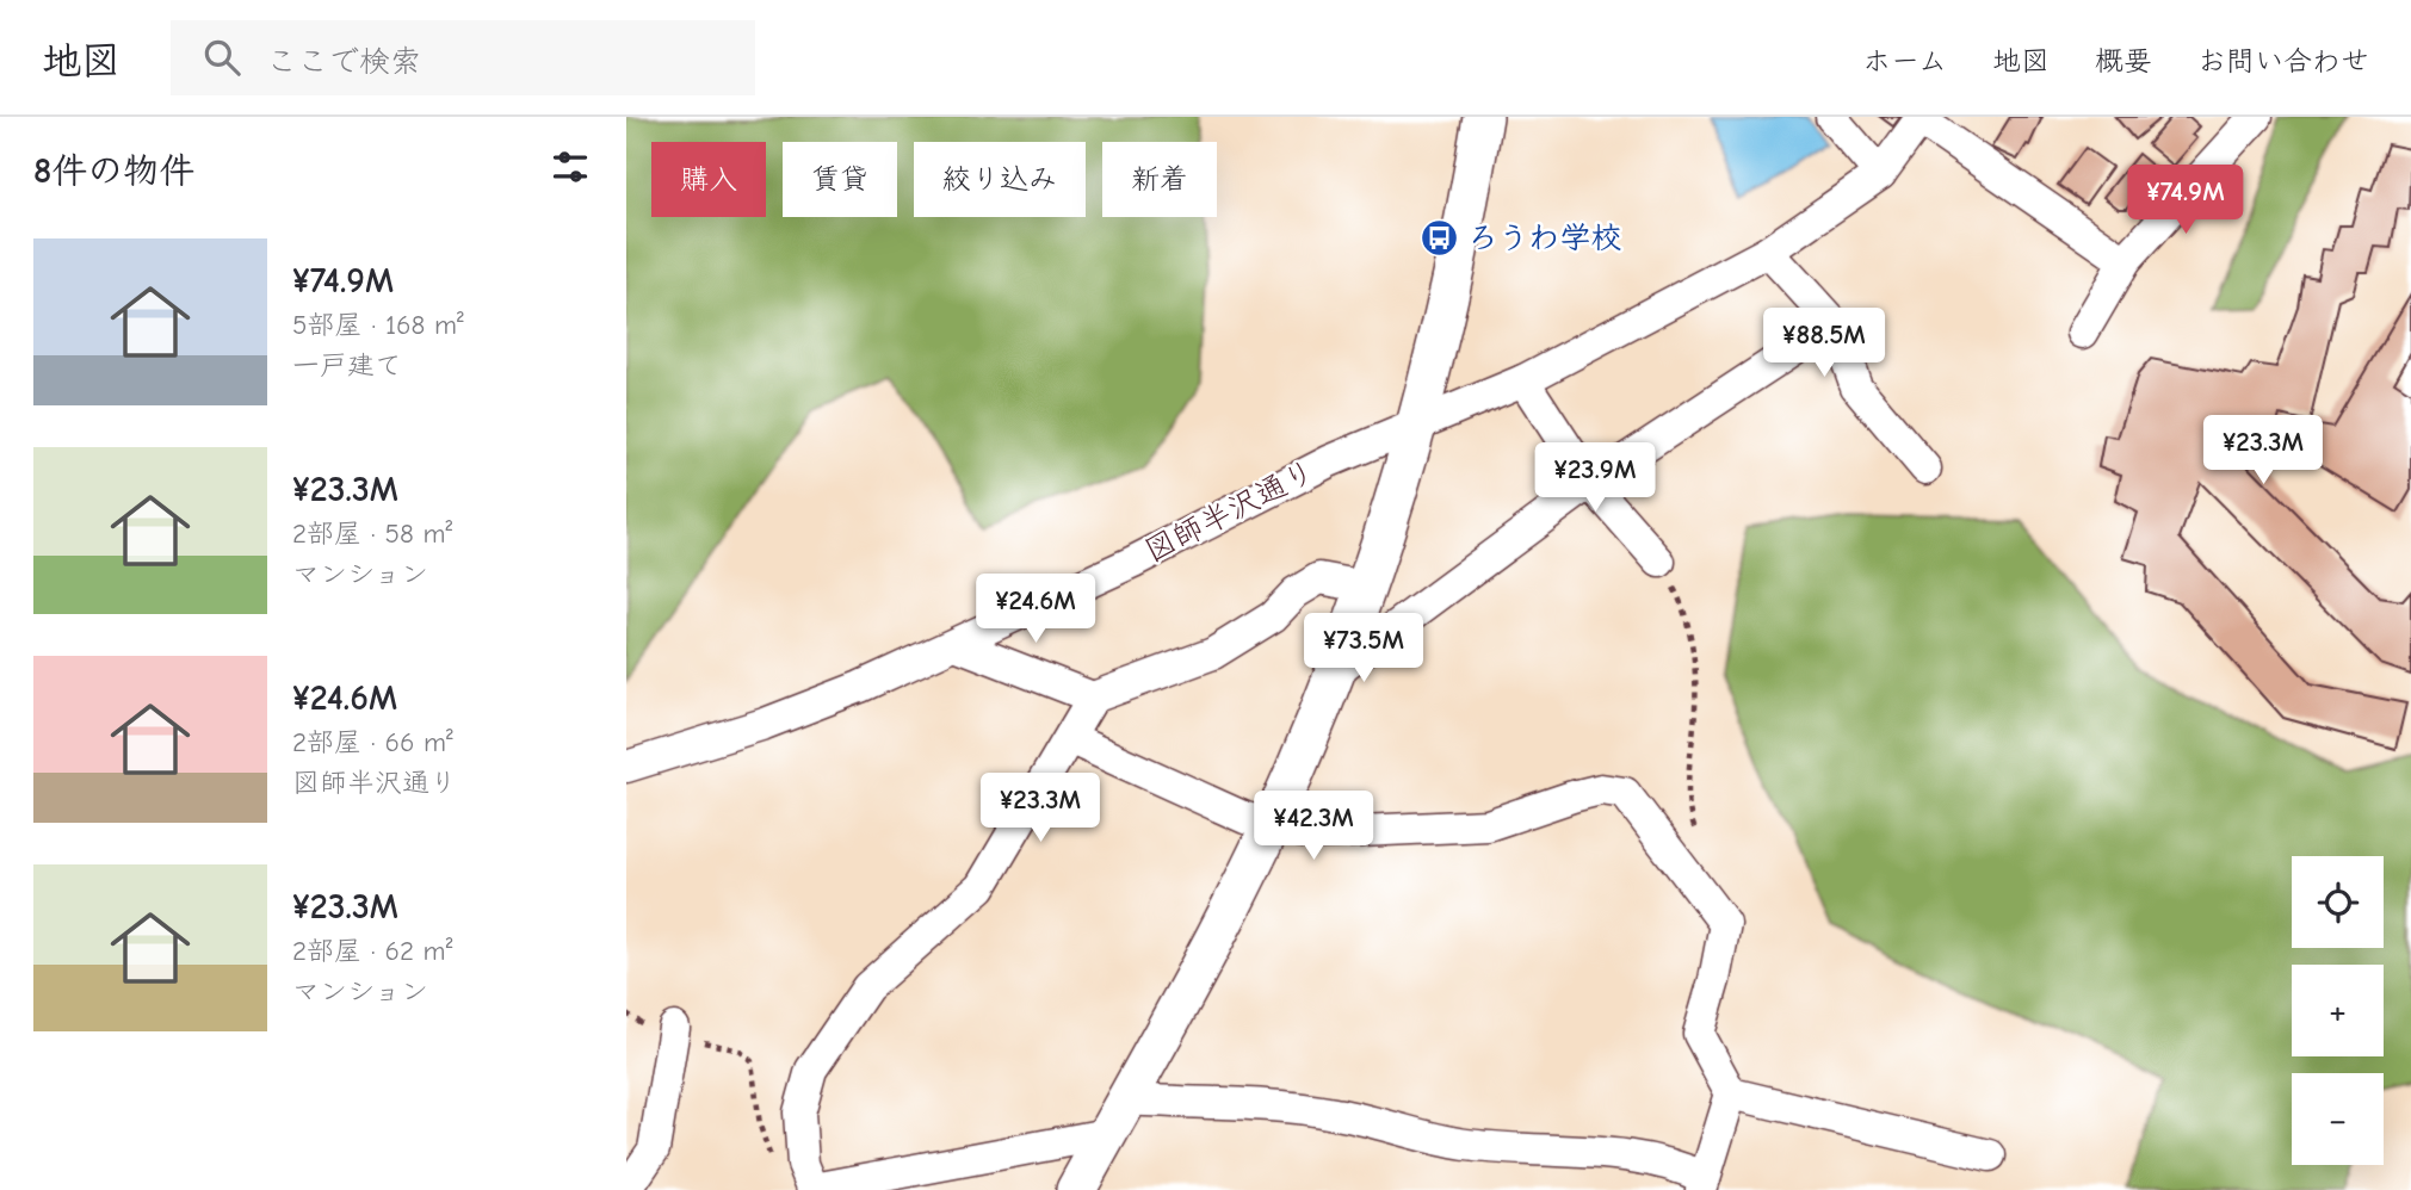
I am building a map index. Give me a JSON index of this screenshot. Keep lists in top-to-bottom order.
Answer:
{
  "streets": {
    "street": ["図師半沢通り"]
  },
  "places": {
    "bus stop": ["ろうわ学校"]
  },
  "page": {
    "header": "地図",
    "search": "ここで検索",
    "nav": [
      "ホーム",
      "地図",
      "概要",
      "お問い合わせ"
    ],
    "heading": "8件の物件",
    "chip": [
      "購入",
      "賃貸",
      "絞り込み",
      "新着"
    ],
    "price": [
      "¥74.9M",
      "¥88.5M",
      "¥23.3M",
      "¥23.9M",
      "¥24.6M",
      "¥73.5M",
      "¥23.3M",
      "¥42.3M"
    ],
    "list": [
      {
        "name": "¥74.9M",
        "note": "5部屋 · 168 m² · 一戸建て"
      },
      {
        "name": "¥23.3M",
        "note": "2部屋 · 58 m² · マンション"
      },
      {
        "name": "¥24.6M",
        "note": "2部屋 · 66 m² · 図師半沢通り"
      },
      {
        "name": "¥23.3M",
        "note": "2部屋 · 62 m² · マンション"
      }
    ],
    "map_buttons": ["+", "−"]
  }
}
